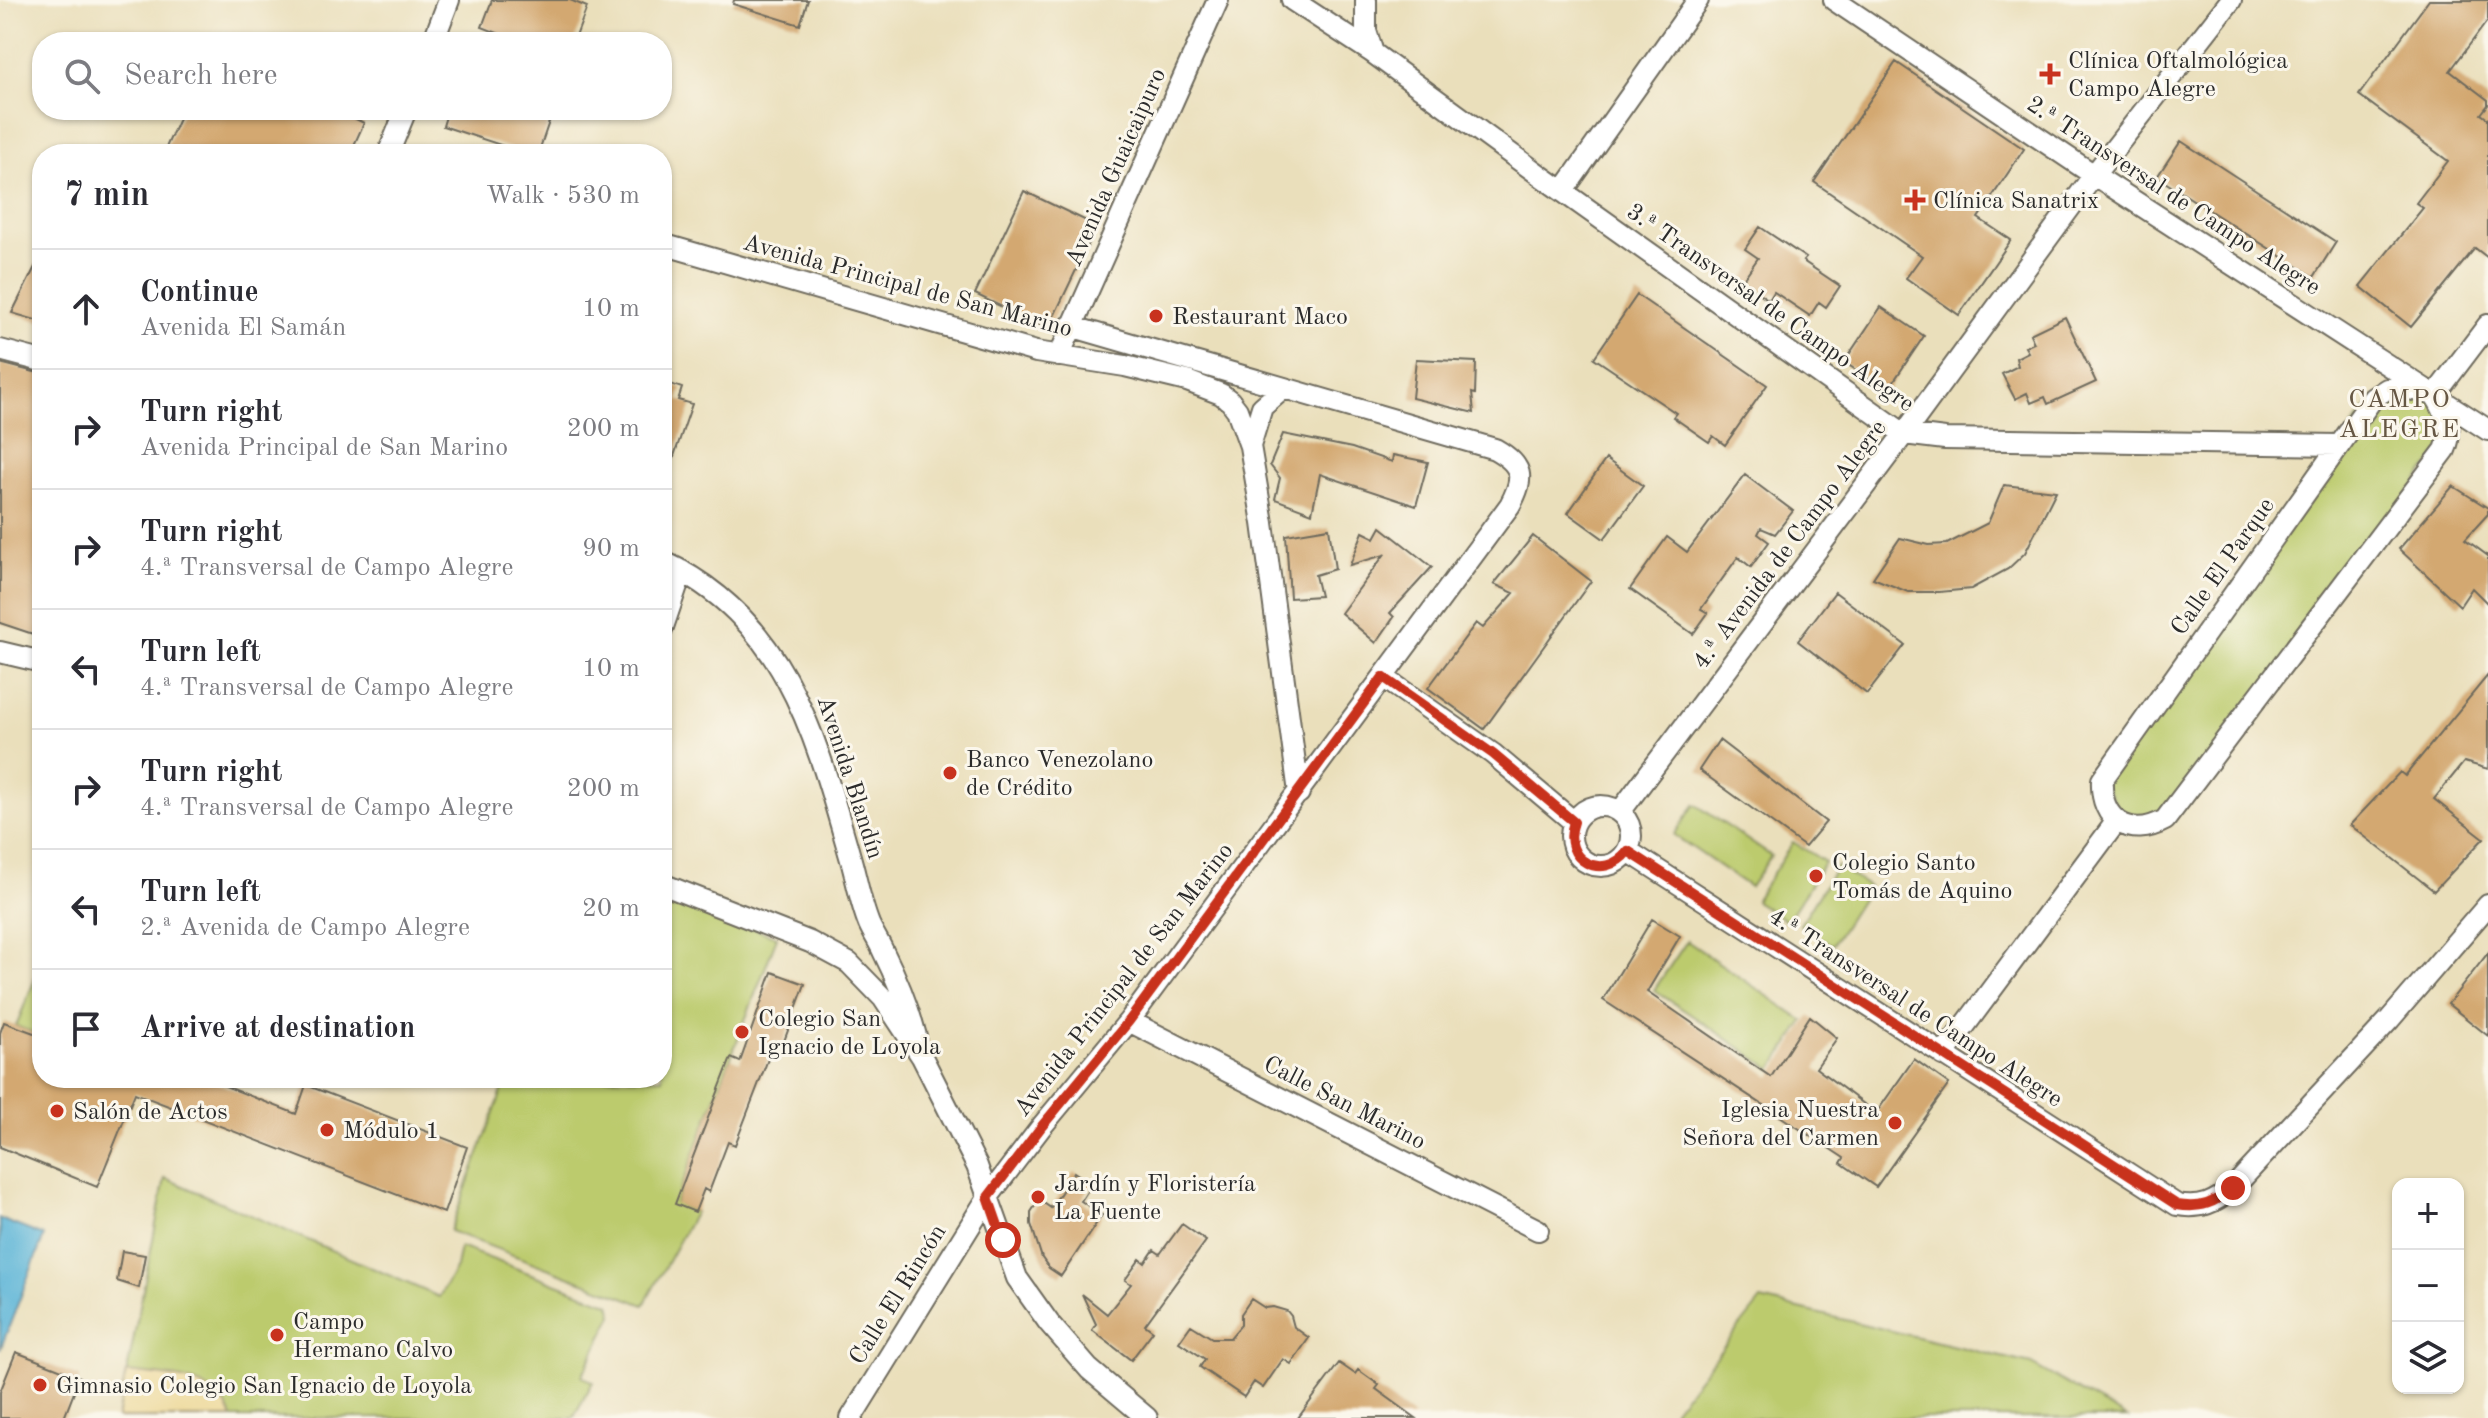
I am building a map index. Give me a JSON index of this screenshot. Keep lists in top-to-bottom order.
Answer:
{
  "streets": {
    "street": [
      "Avenida Guaicaipuro",
      "2.ª Transversal de Campo Alegre",
      "Avenida Principal de San Marino",
      "3.ª Transversal de Campo Alegre",
      "4.ª Avenida de Campo Alegre",
      "Calle El Parque",
      "Avenida Blandín",
      "4.ª Transversal de Campo Alegre",
      "Calle San Marino",
      "Calle El Rincón"
    ]
  },
  "crossings": [
    ["Avenida Guaicaipuro", "Avenida Principal de San Marino"],
    ["2.ª Transversal de Campo Alegre", "4.ª Avenida de Campo Alegre"],
    ["2.ª Transversal de Campo Alegre", "Calle El Parque"],
    ["Avenida Principal de San Marino", "Calle San Marino"],
    ["Avenida Principal de San Marino", "Calle El Rincón"],
    ["3.ª Transversal de Campo Alegre", "4.ª Avenida de Campo Alegre"],
    ["3.ª Transversal de Campo Alegre", "Calle El Parque"],
    ["4.ª Avenida de Campo Alegre", "4.ª Transversal de Campo Alegre"]
  ],
  "districts": ["CAMPO ALEGRE"],
  "places": {
    "health": ["Clínica Oftalmológica Campo Alegre", "Clínica Sanatrix"],
    "other": [
      "Restaurant Maco",
      "Banco Venezolano de Crédito",
      "Colegio Santo Tomás de Aquino",
      "Colegio San Ignacio de Loyola",
      "Salón de Actos",
      "Iglesia Nuestra Señora del Carmen",
      "Módulo 1",
      "Jardín y Floristería La Fuente",
      "Campo Hermano Calvo",
      "Gimnasio Colegio San Ignacio de Loyola"
    ]
  },
  "page": {
    "search": "Search here",
    "heading": ["7 min", "Walk · 530 m"],
    "list": [
      ["Continue", "Avenida El Samán", "10 m"],
      ["Turn right", "Avenida Principal de San Marino", "200 m"],
      ["Turn right", "4.ª Transversal de Campo Alegre", "90 m"],
      ["Turn left", "4.ª Transversal de Campo Alegre", "10 m"],
      ["Turn right", "4.ª Transversal de Campo Alegre", "200 m"],
      ["Turn left", "2.ª Avenida de Campo Alegre", "20 m"],
      "Arrive at destination"
    ],
    "map_buttons": ["+", "−"]
  }
}
